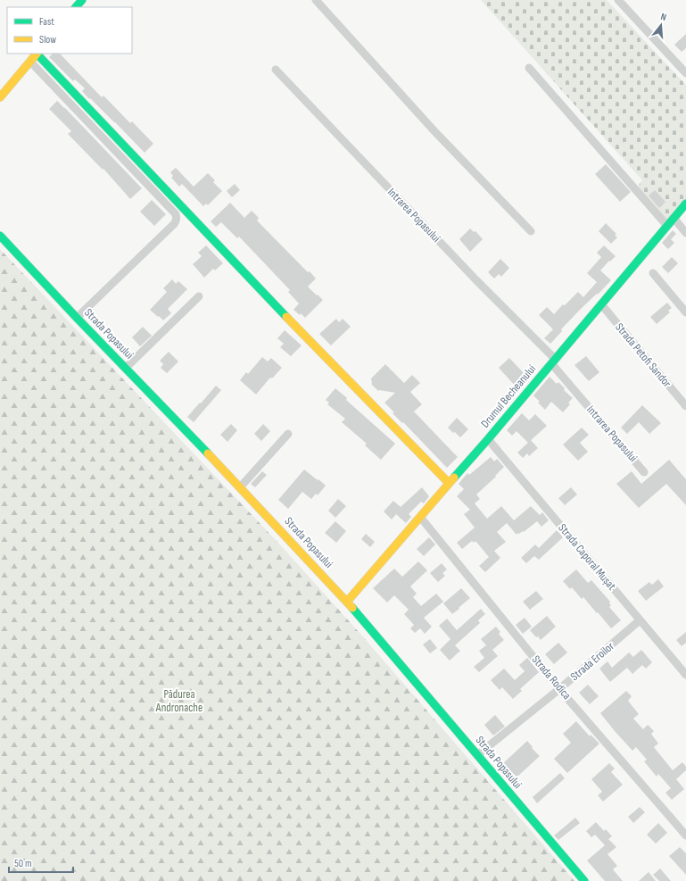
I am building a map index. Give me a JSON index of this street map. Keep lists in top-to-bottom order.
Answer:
{
  "streets": {
    "street": [
      "Intrarea Popasului",
      "Strada Popasului",
      "Strada Petofi Sandor",
      "Drumul Becheanului",
      "Strada Caporal Mușat",
      "Strada Eroilor",
      "Strada Rodica"
    ]
  },
  "crossings": [
    ["Intrarea Popasului", "Drumul Becheanului"],
    ["Strada Popasului", "Drumul Becheanului"],
    ["Strada Popasului", "Strada Eroilor"],
    ["Strada Petofi Sandor", "Drumul Becheanului"],
    ["Drumul Becheanului", "Strada Caporal Mușat"],
    ["Drumul Becheanului", "Strada Rodica"],
    ["Strada Caporal Mușat", "Strada Eroilor"],
    ["Strada Eroilor", "Strada Rodica"]
  ],
  "parks": ["Pădurea Andronache"],
  "legend": ["Fast", "Slow"],
  "scale_bar": "50 m",
  "north": "top"
}
